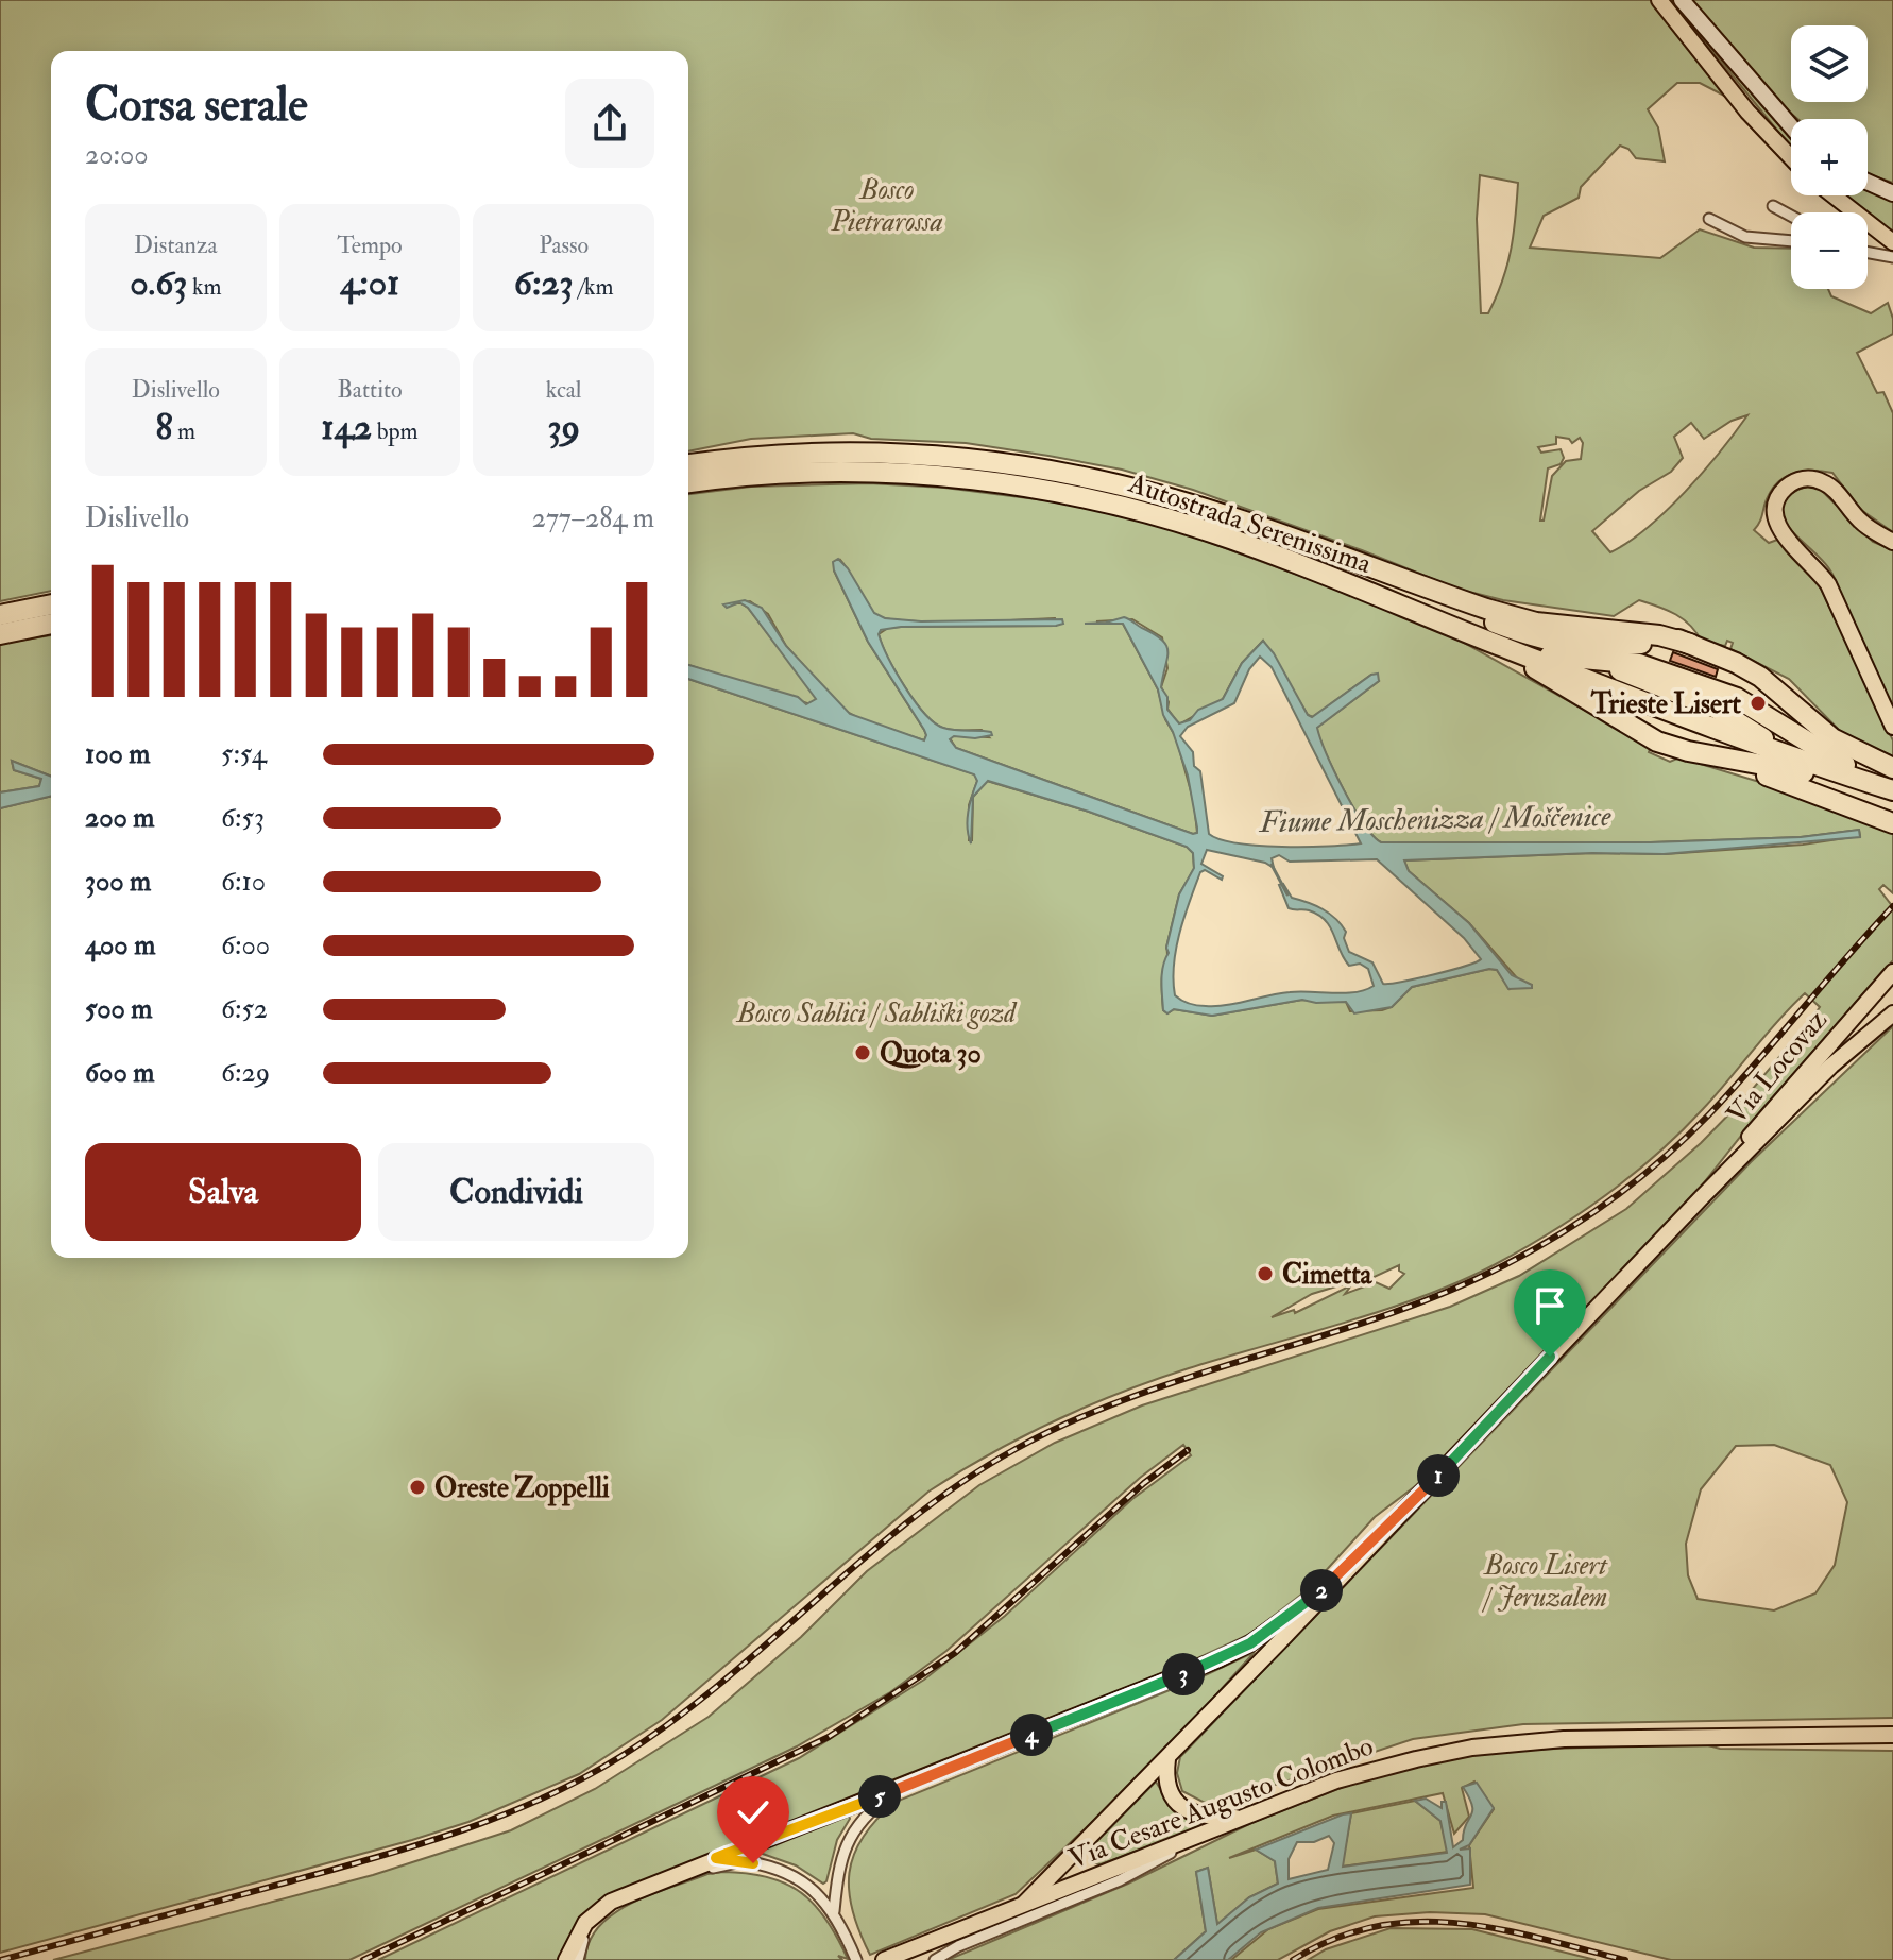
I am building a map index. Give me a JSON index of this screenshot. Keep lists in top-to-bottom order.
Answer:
{
  "streets": {
    "highway": ["Autostrada Serenissima"],
    "main road": ["Via Locovaz", "Via Cesare Augusto Colombo"]
  },
  "crossings": [
    ["Via Locovaz", "Via Cesare Augusto Colombo"]
  ],
  "water": ["Fiume Moschenizza / Moščenice"],
  "parks": ["Bosco Pietrarossa", "Bosco Sablici / Sabliški gozd", "Bosco Lisert / Jeruzalem"],
  "places": [
    "Trieste Lisert",
    "Quota 30",
    "Cimetta",
    "Oreste Zoppelli"
  ],
  "page": {
    "map_buttons": ["+", "−"],
    "heading": ["Corsa serale", "20:00"],
    "stats": [
      ["Distanza", "0.63 km"],
      ["Tempo", "4:01"],
      ["Passo", "6:23 /km"],
      ["Dislivello", "8 m"],
      ["Battito", "142 bpm"],
      ["kcal", "39"]
    ],
    "chart": ["Dislivello", "277–284 m"],
    "list": [
      {
        "name": "100 m",
        "note": "5:54"
      },
      {
        "name": "200 m",
        "note": "6:53"
      },
      {
        "name": "300 m",
        "note": "6:10"
      },
      {
        "name": "400 m",
        "note": "6:00"
      },
      {
        "name": "500 m",
        "note": "6:52"
      },
      {
        "name": "600 m",
        "note": "6:29"
      }
    ],
    "buttons": ["Salva", "Condividi"],
    "pins": [
      "1",
      "2",
      "3",
      "4",
      "5"
    ]
  }
}
